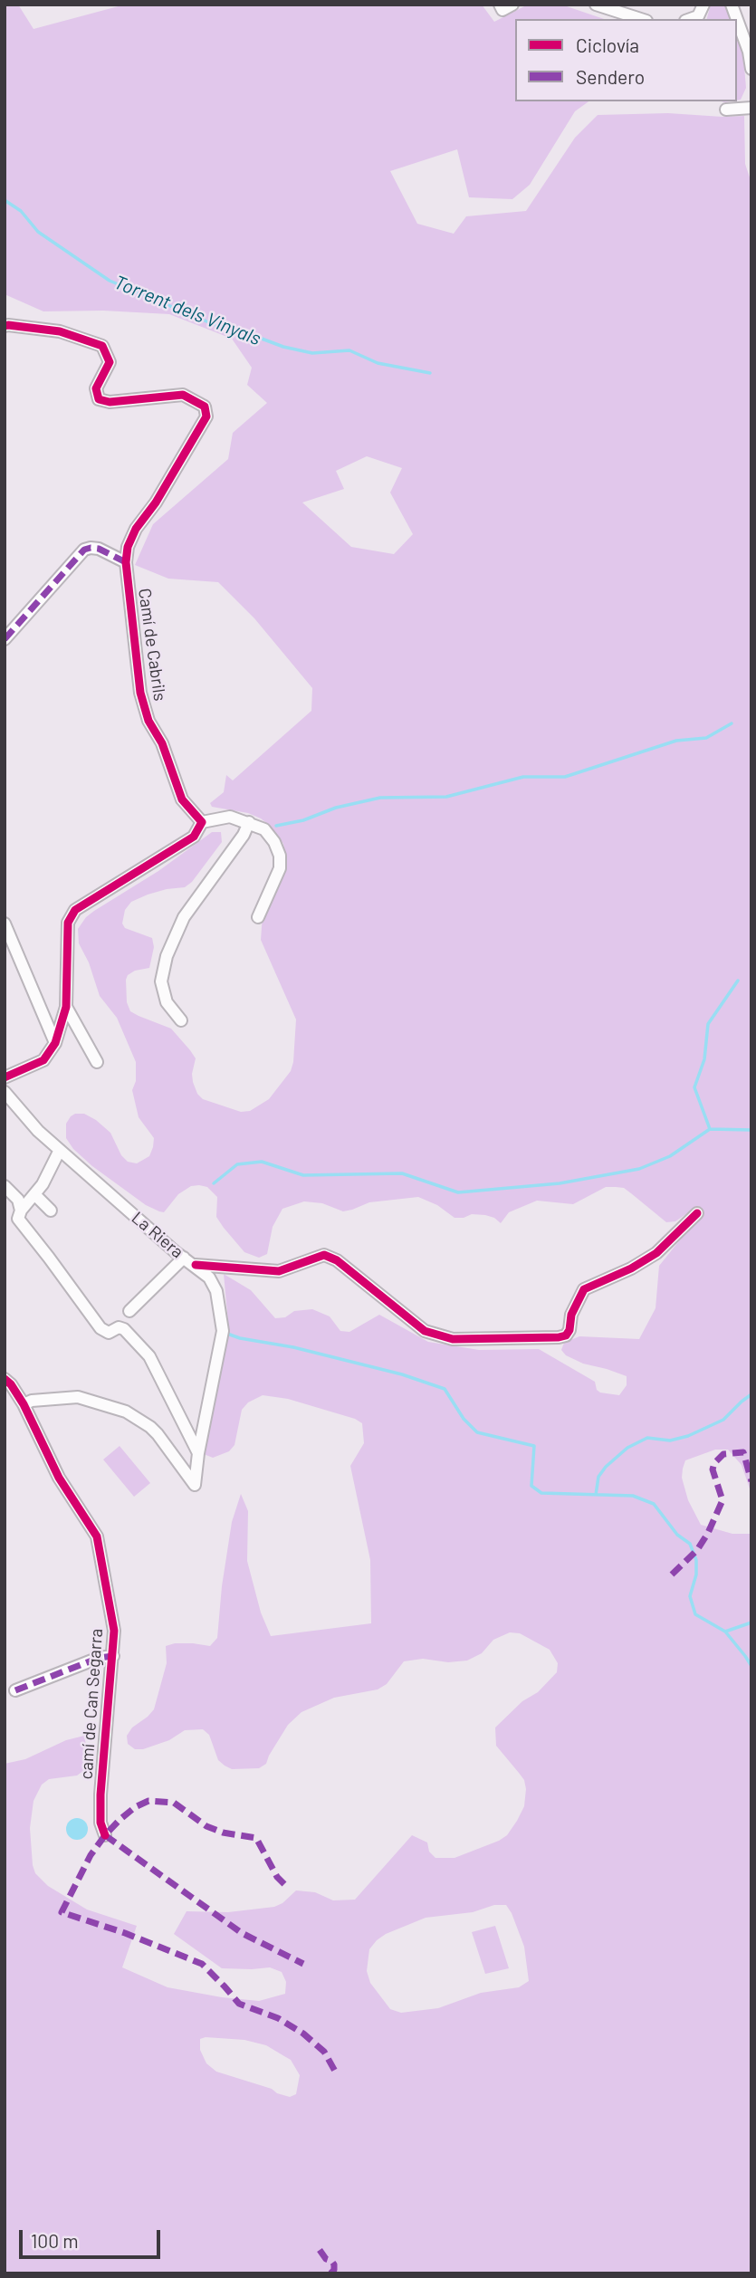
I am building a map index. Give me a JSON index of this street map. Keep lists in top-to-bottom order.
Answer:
{
  "streets": {
    "street": ["Camí de Cabrils", "La Riera", "camí de Can Segarra"]
  },
  "crossings": [
    ["La Riera", "camí de Can Segarra"]
  ],
  "water": ["Torrent dels Vinyals"],
  "legend": ["Ciclovía", "Sendero"],
  "scale_bar": "100 m"
}
